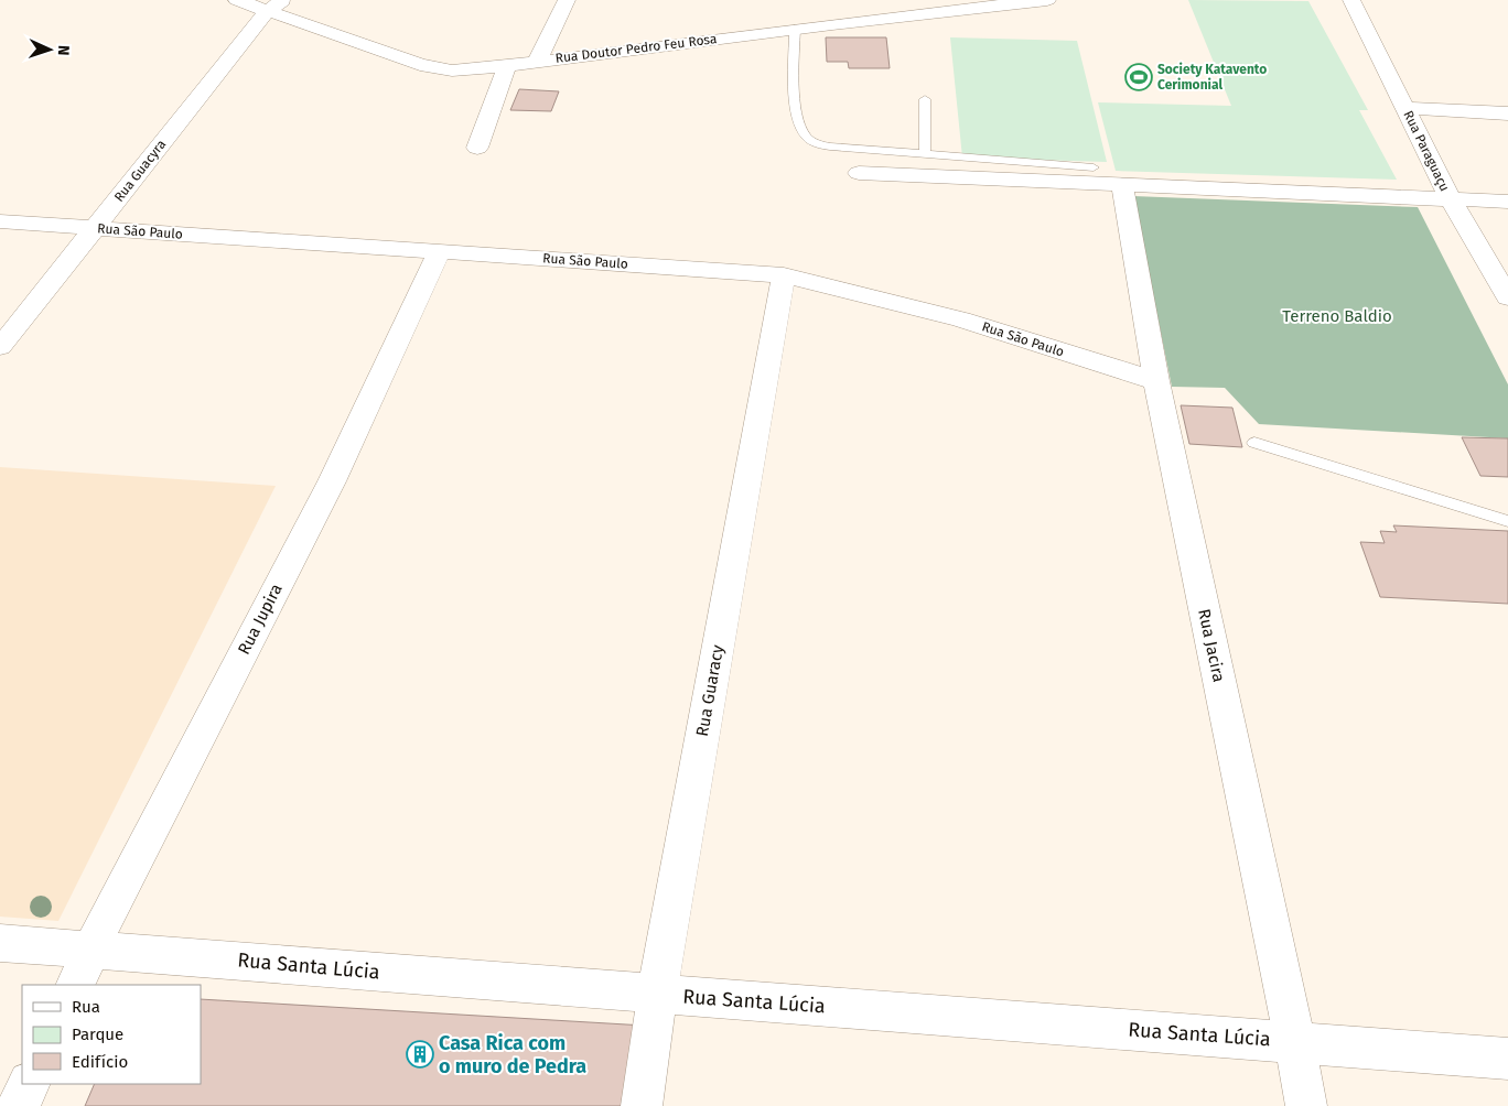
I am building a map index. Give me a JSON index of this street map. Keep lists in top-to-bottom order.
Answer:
{
  "streets": {
    "street": [
      "Rua Doutor Pedro Feu Rosa",
      "Rua Paraguaçu",
      "Rua Guacyra",
      "Rua São Paulo",
      "Rua Jupira",
      "Rua Jacira",
      "Rua Guaracy",
      "Rua Santa Lúcia"
    ]
  },
  "crossings": [
    ["Rua Doutor Pedro Feu Rosa", "Rua Guacyra"],
    ["Rua Guacyra", "Rua São Paulo"],
    ["Rua São Paulo", "Rua Jupira"],
    ["Rua São Paulo", "Rua Jacira"],
    ["Rua São Paulo", "Rua Guaracy"],
    ["Rua Jupira", "Rua Santa Lúcia"],
    ["Rua Jacira", "Rua Santa Lúcia"],
    ["Rua Guaracy", "Rua Santa Lúcia"]
  ],
  "parks": ["Terreno Baldio"],
  "places": {
    "sports": ["Society Katavento Cerimonial"],
    "building": ["Casa Rica com o muro de Pedra"]
  },
  "legend": ["Rua", "Parque", "Edifício"],
  "north": "right"
}
